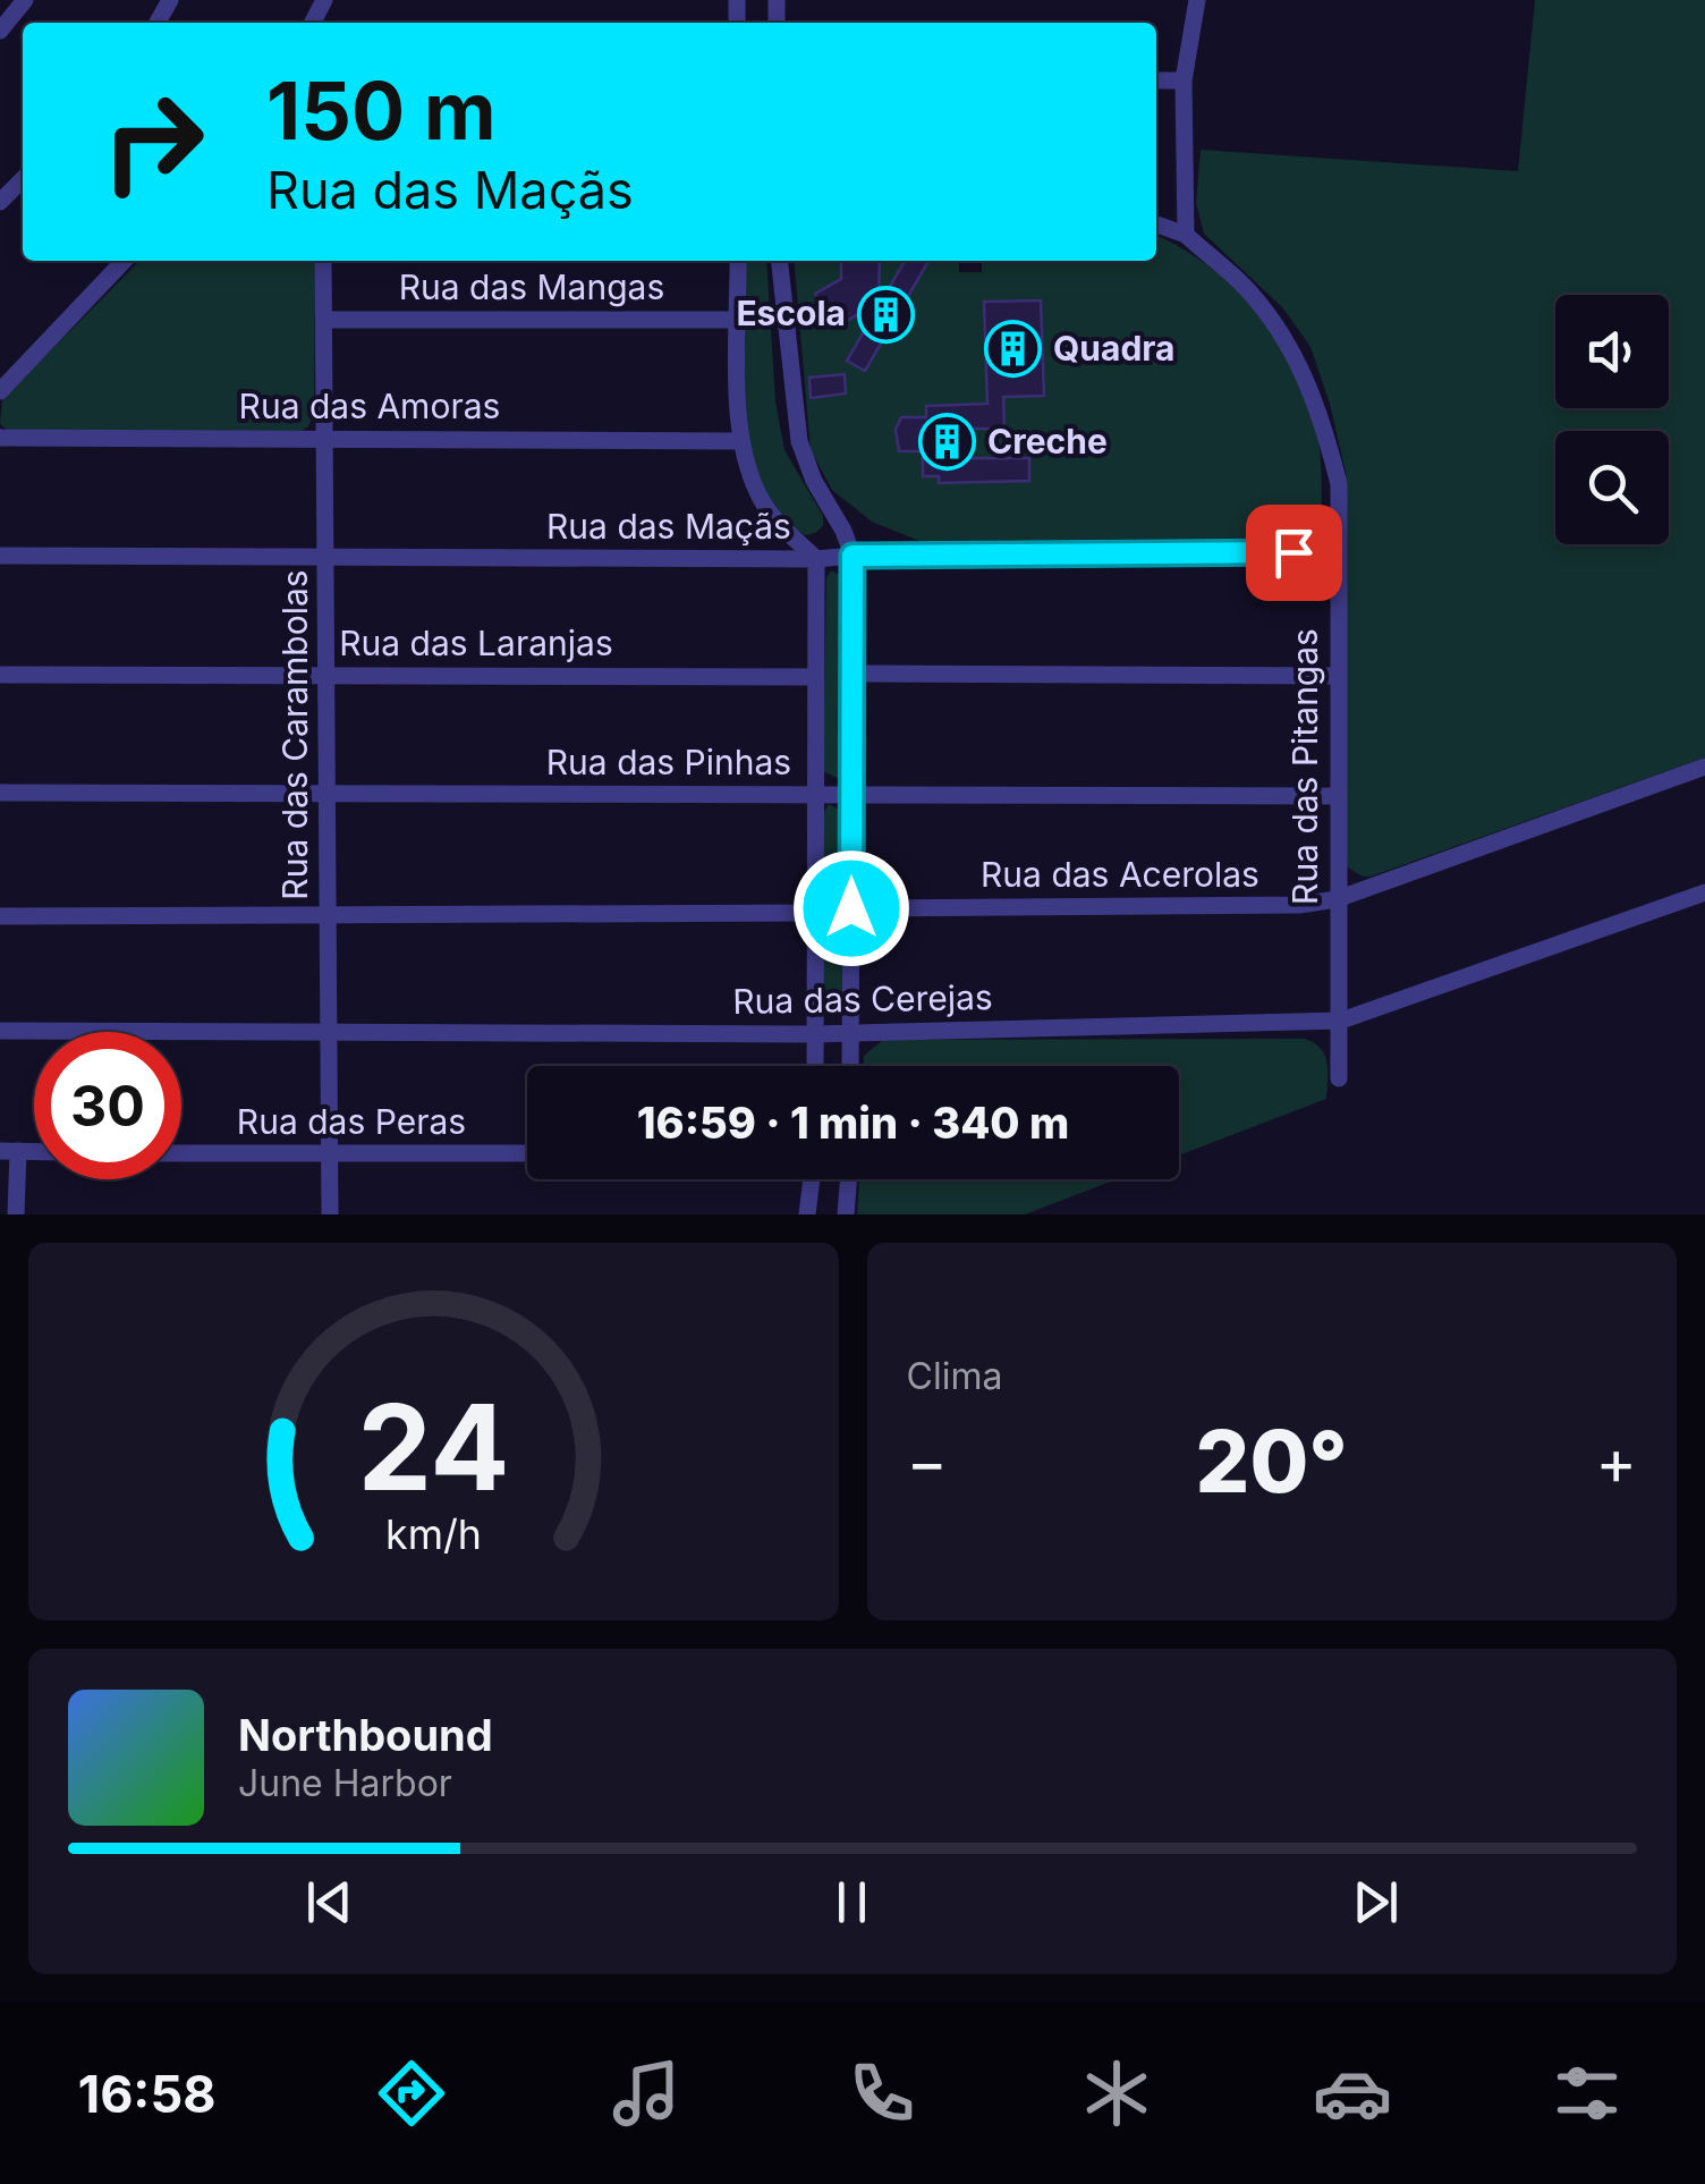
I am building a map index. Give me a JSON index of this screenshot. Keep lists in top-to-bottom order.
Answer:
{
  "streets": {
    "street": [
      "Rua das Mangas",
      "Rua das Amoras",
      "Rua das Maçãs",
      "Rua das Laranjas",
      "Rua das Carambolas",
      "Rua das Pinhas",
      "Rua das Pitangas",
      "Rua das Acerolas",
      "Rua das Cerejas",
      "Rua das Peras"
    ]
  },
  "crossings": [
    ["Rua das Mangas", "Rua das Carambolas"],
    ["Rua das Amoras", "Rua das Carambolas"],
    ["Rua das Maçãs", "Rua das Carambolas"],
    ["Rua das Maçãs", "Rua das Pitangas"],
    ["Rua das Laranjas", "Rua das Carambolas"],
    ["Rua das Carambolas", "Rua das Pinhas"],
    ["Rua das Carambolas", "Rua das Cerejas"],
    ["Rua das Carambolas", "Rua das Peras"],
    ["Rua das Pinhas", "Rua das Pitangas"],
    ["Rua das Pitangas", "Rua das Acerolas"],
    ["Rua das Pitangas", "Rua das Cerejas"]
  ],
  "places": {
    "building": ["Escola", "Quadra", "Creche"]
  },
  "page": {
    "turn": ["150 m", "Rua das Maçãs"],
    "limit": "30",
    "trip": "16:59 · 1 min · 340 m",
    "tile": "Clima",
    "heat": ["−", "20°", "+"],
    "song": ["Northbound", "June Harbor"],
    "tabs": "16:58",
    "gauge": ["24", "km/h"]
  }
}
